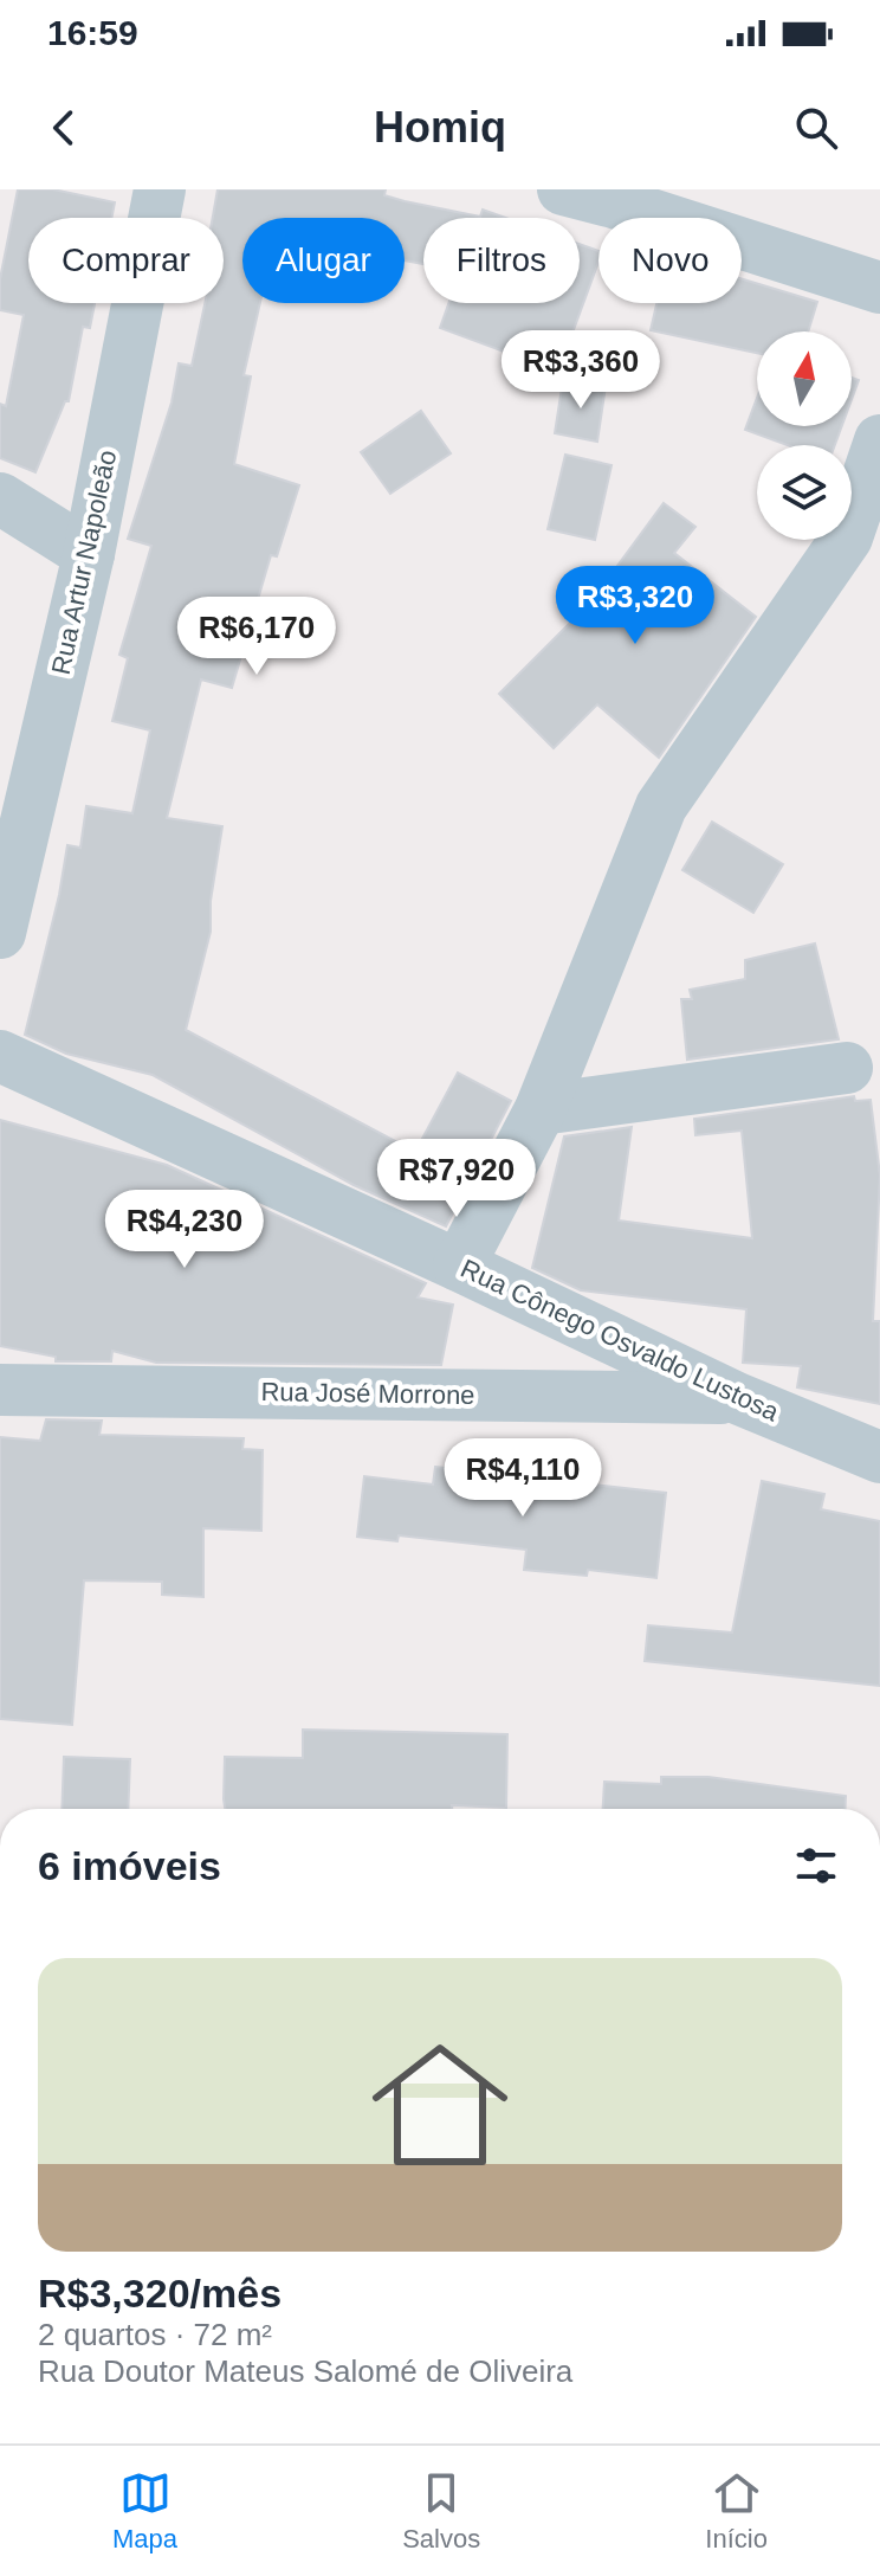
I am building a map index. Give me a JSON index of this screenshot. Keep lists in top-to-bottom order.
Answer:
{
  "streets": {
    "street": ["Rua Artur Napoleão", "Rua Cônego Osvaldo Lustosa", "Rua José Morrone"]
  },
  "crossings": [
    ["Rua Cônego Osvaldo Lustosa", "Rua José Morrone"]
  ],
  "north": "top",
  "page": {
    "status": "16:59",
    "header": "Homiq",
    "chip": [
      "Comprar",
      "Alugar",
      "Filtros",
      "Novo"
    ],
    "price": [
      "R$3,360",
      "R$3,320",
      "R$6,170",
      "R$7,920",
      "R$4,230",
      "R$4,110"
    ],
    "heading": "6 imóveis",
    "list": [
      {
        "name": "R$3,320/mês",
        "note": "2 quartos · 72 m² · Rua Doutor Mateus Salomé de Oliveira"
      }
    ],
    "tabs": ["Mapa", "Salvos", "Início"]
  }
}
